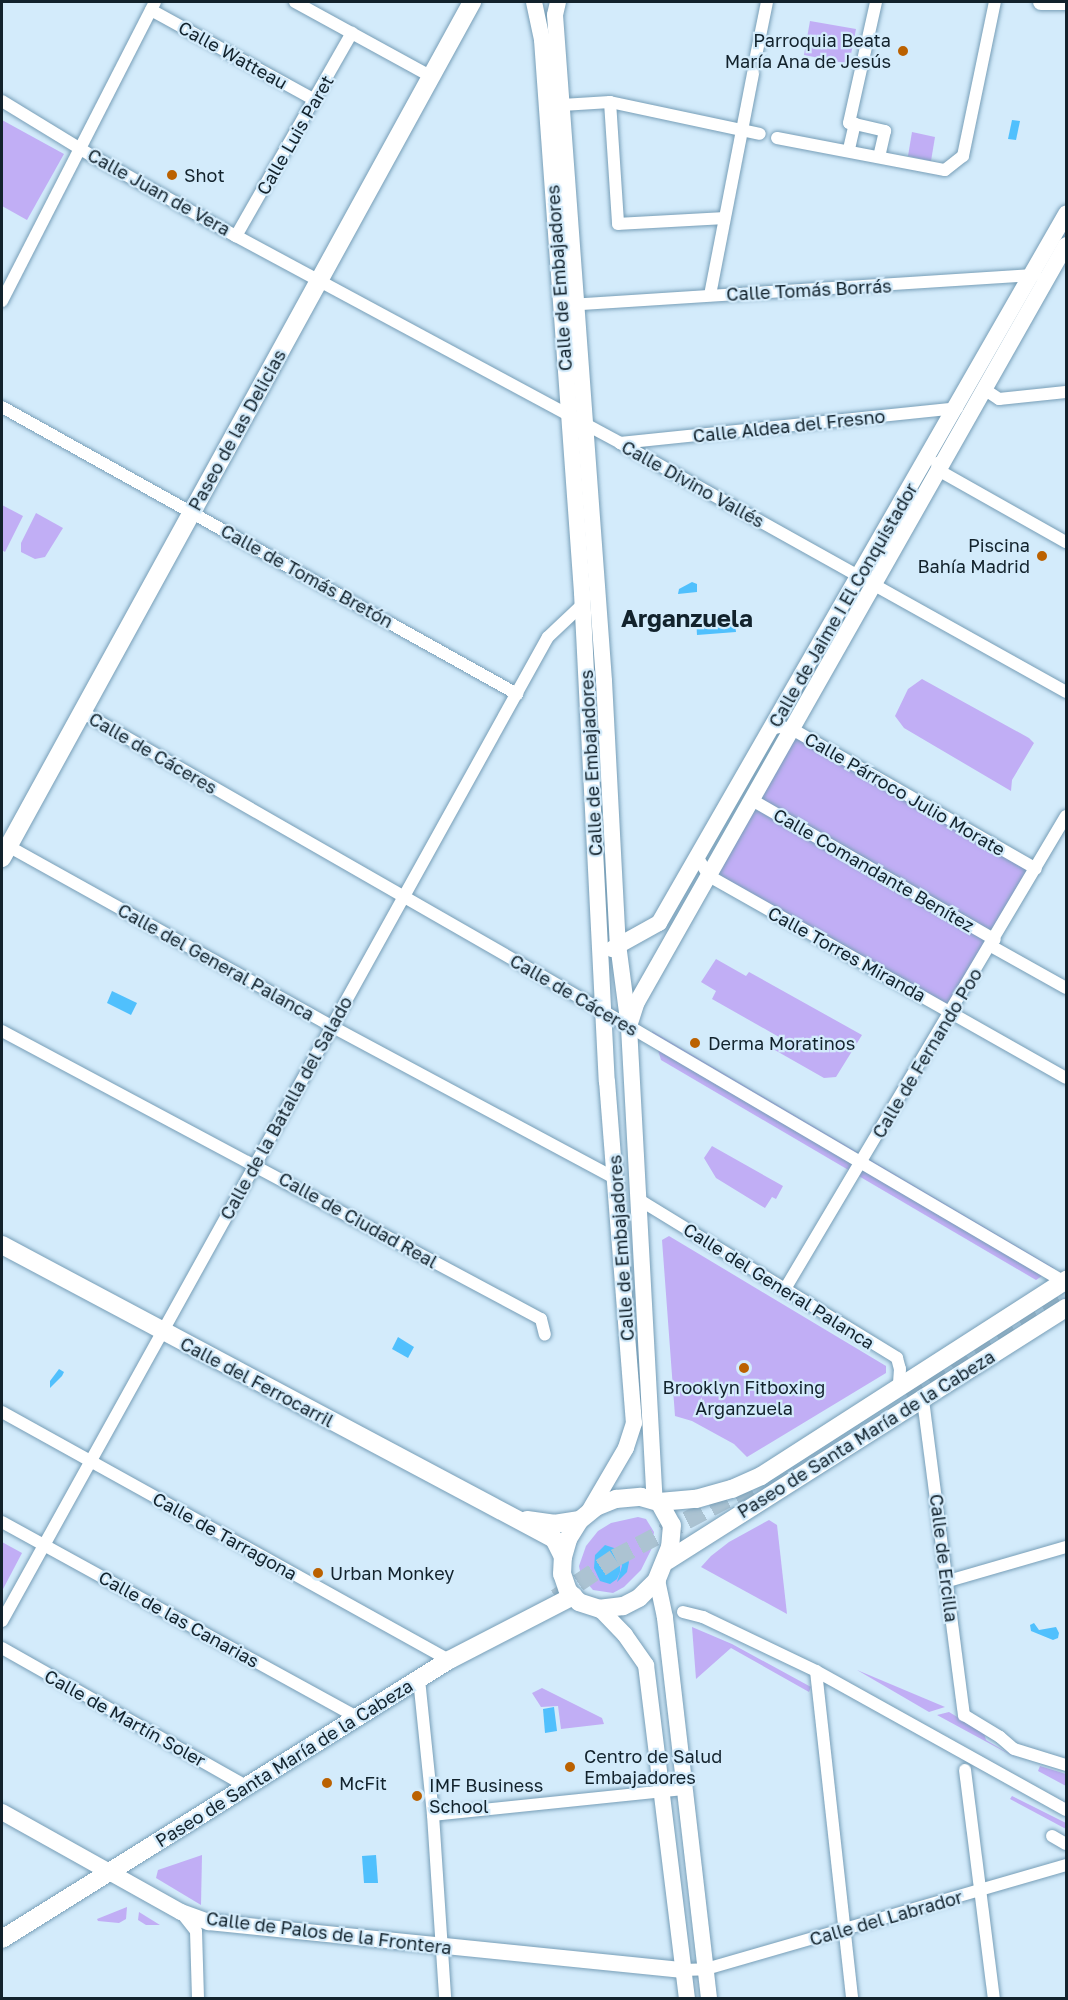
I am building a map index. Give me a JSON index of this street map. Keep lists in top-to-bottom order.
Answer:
{
  "streets": {
    "main road": [
      "Calle de Embajadores",
      "Paseo de las Delicias",
      "Calle de Jaime I El Conquistador",
      "Calle del Ferrocarril",
      "Paseo de Santa María de la Cabeza",
      "Calle de Palos de la Frontera"
    ],
    "street": [
      "Calle Watteau",
      "Calle Luis Paret",
      "Calle Juan de Vera",
      "Calle Tomás Borrás",
      "Calle Aldea del Fresno",
      "Calle Divino Vallés",
      "Calle de Tomás Bretón",
      "Calle de Cáceres",
      "Calle Párroco Julio Morate",
      "Calle Comandante Benítez",
      "Calle Torres Miranda",
      "Calle del General Palanca",
      "Calle de Fernando Poo",
      "Calle de la Batalla del Salado",
      "Calle de Ciudad Real",
      "Calle de Tarragona",
      "Calle de Ercilla",
      "Calle de las Canarias",
      "Calle de Martín Soler",
      "Calle del Labrador"
    ]
  },
  "crossings": [
    ["Calle Watteau", "Calle Luis Paret"],
    ["Calle Luis Paret", "Calle Juan de Vera"],
    ["Calle Juan de Vera", "Paseo de las Delicias"],
    ["Calle Juan de Vera", "Calle Divino Vallés"],
    ["Calle de Embajadores", "Calle Tomás Borrás"],
    ["Calle de Embajadores", "Calle Divino Vallés"],
    ["Calle de Embajadores", "Calle de Jaime I El Conquistador"],
    ["Calle de Embajadores", "Calle de Cáceres"],
    ["Calle de Embajadores", "Calle del General Palanca"],
    ["Calle de Embajadores", "Calle de la Batalla del Salado"],
    ["Calle de Embajadores", "Calle del Ferrocarril"],
    ["Calle de Embajadores", "Paseo de Santa María de la Cabeza"],
    ["Calle Tomás Borrás", "Calle de Jaime I El Conquistador"],
    ["Calle Aldea del Fresno", "Calle Divino Vallés"],
    ["Calle Aldea del Fresno", "Calle de Jaime I El Conquistador"],
    ["Paseo de las Delicias", "Calle Divino Vallés"],
    ["Paseo de las Delicias", "Calle de Tomás Bretón"],
    ["Paseo de las Delicias", "Calle de Cáceres"],
    ["Paseo de las Delicias", "Calle del General Palanca"],
    ["Calle Divino Vallés", "Calle de Jaime I El Conquistador"],
    ["Calle de Tomás Bretón", "Calle de la Batalla del Salado"],
    ["Calle de Jaime I El Conquistador", "Calle de Cáceres"],
    ["Calle de Jaime I El Conquistador", "Calle Párroco Julio Morate"],
    ["Calle de Jaime I El Conquistador", "Calle Comandante Benítez"],
    ["Calle de Jaime I El Conquistador", "Calle Torres Miranda"],
    ["Calle de Cáceres", "Calle de Fernando Poo"],
    ["Calle de Cáceres", "Calle de la Batalla del Salado"],
    ["Calle de Cáceres", "Paseo de Santa María de la Cabeza"],
    ["Calle Párroco Julio Morate", "Calle de Fernando Poo"],
    ["Calle Comandante Benítez", "Calle de Fernando Poo"],
    ["Calle Torres Miranda", "Calle de Fernando Poo"],
    ["Calle del General Palanca", "Calle de Fernando Poo"],
    ["Calle del General Palanca", "Calle de la Batalla del Salado"],
    ["Calle del General Palanca", "Paseo de Santa María de la Cabeza"],
    ["Calle de la Batalla del Salado", "Calle de Ciudad Real"],
    ["Calle de la Batalla del Salado", "Calle del Ferrocarril"],
    ["Calle de la Batalla del Salado", "Calle de Tarragona"],
    ["Calle de la Batalla del Salado", "Calle de las Canarias"],
    ["Calle del Ferrocarril", "Paseo de Santa María de la Cabeza"],
    ["Paseo de Santa María de la Cabeza", "Calle de Tarragona"],
    ["Paseo de Santa María de la Cabeza", "Calle de Ercilla"],
    ["Paseo de Santa María de la Cabeza", "Calle de las Canarias"],
    ["Paseo de Santa María de la Cabeza", "Calle de Martín Soler"],
    ["Paseo de Santa María de la Cabeza", "Calle de Palos de la Frontera"]
  ],
  "districts": ["Arganzuela"],
  "places": [
    "Parroquia Beata María Ana de Jesús",
    "Shot",
    "Piscina Bahía Madrid",
    "Derma Moratinos",
    "Brooklyn Fitboxing Arganzuela",
    "Urban Monkey",
    "Centro de Salud Embajadores",
    "McFit",
    "IMF Business School"
  ]
}
